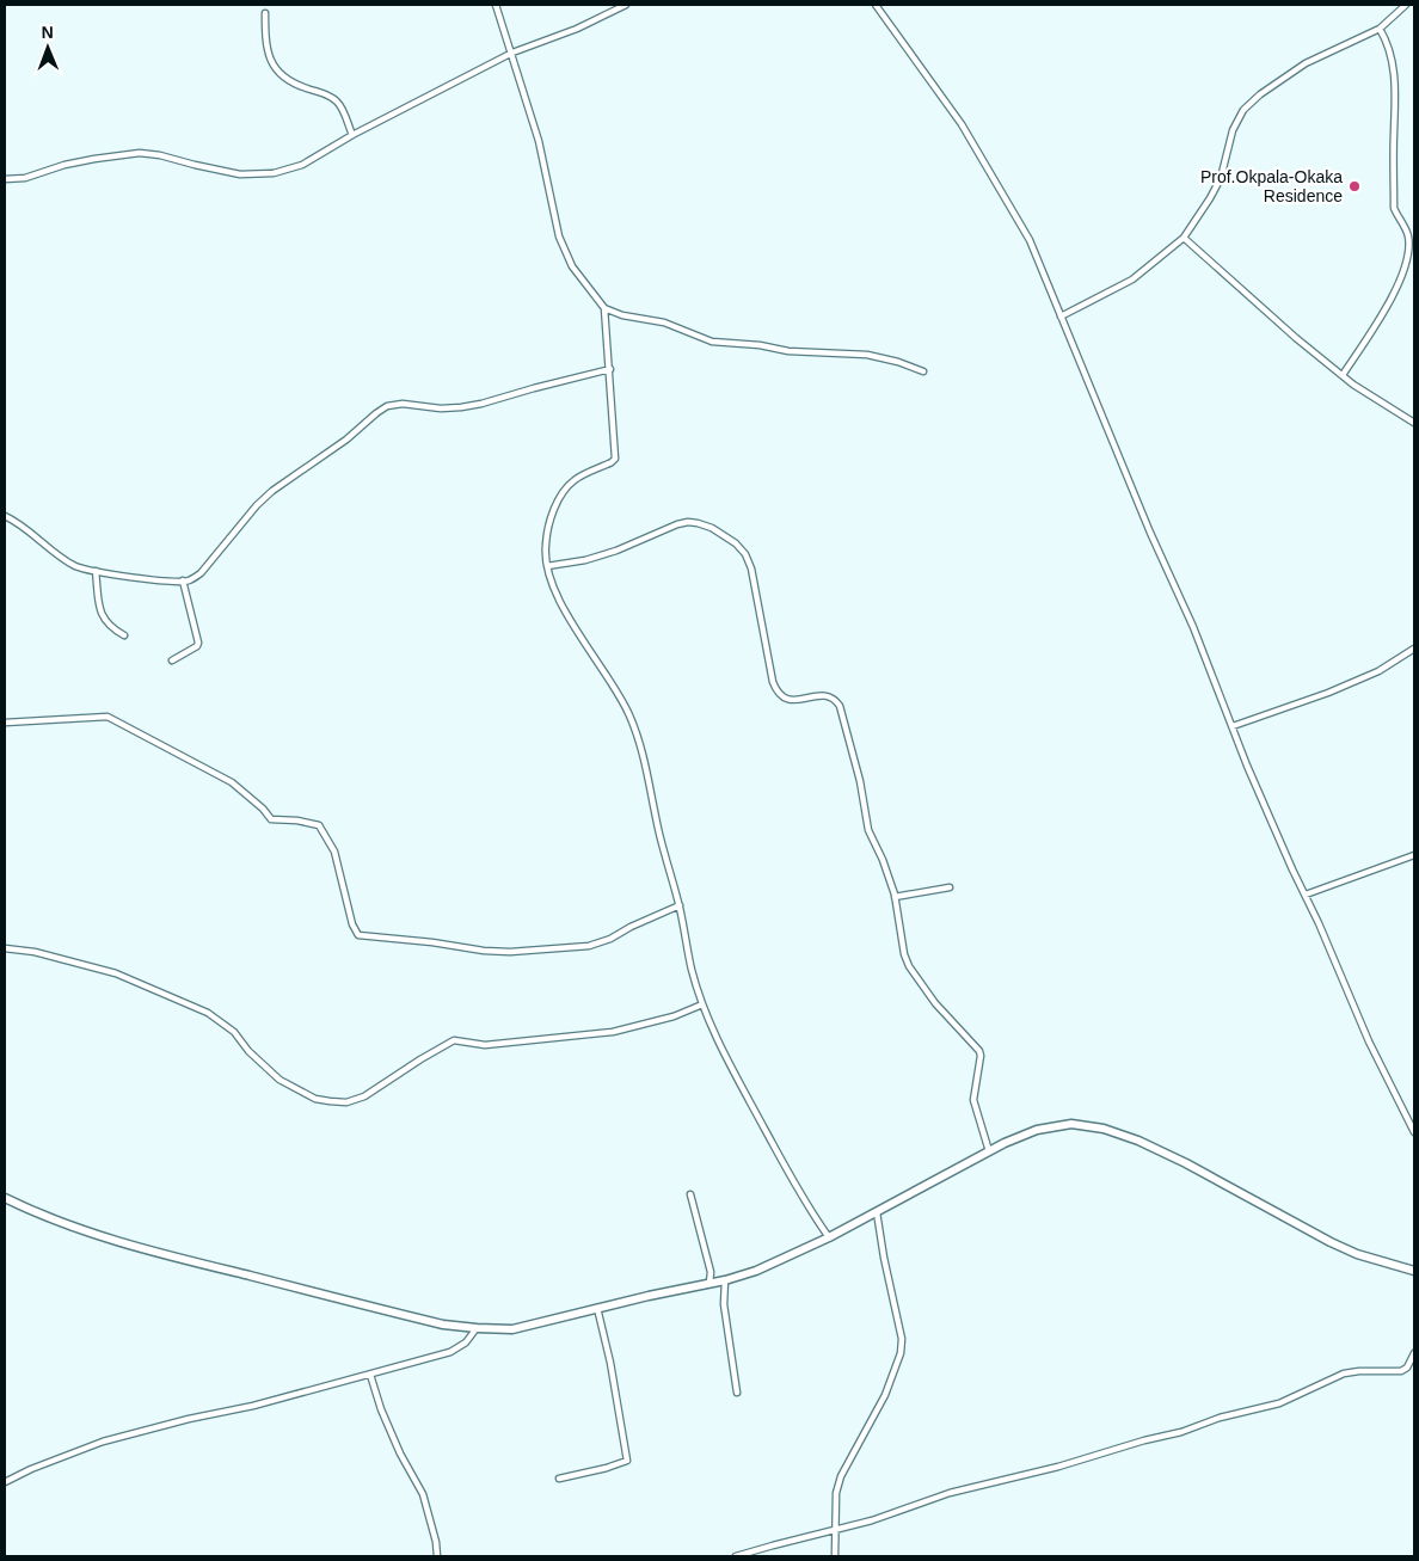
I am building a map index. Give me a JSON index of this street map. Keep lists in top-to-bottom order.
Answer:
{
  "places": ["Prof.Okpala-Okaka Residence"],
  "north": "top"
}
